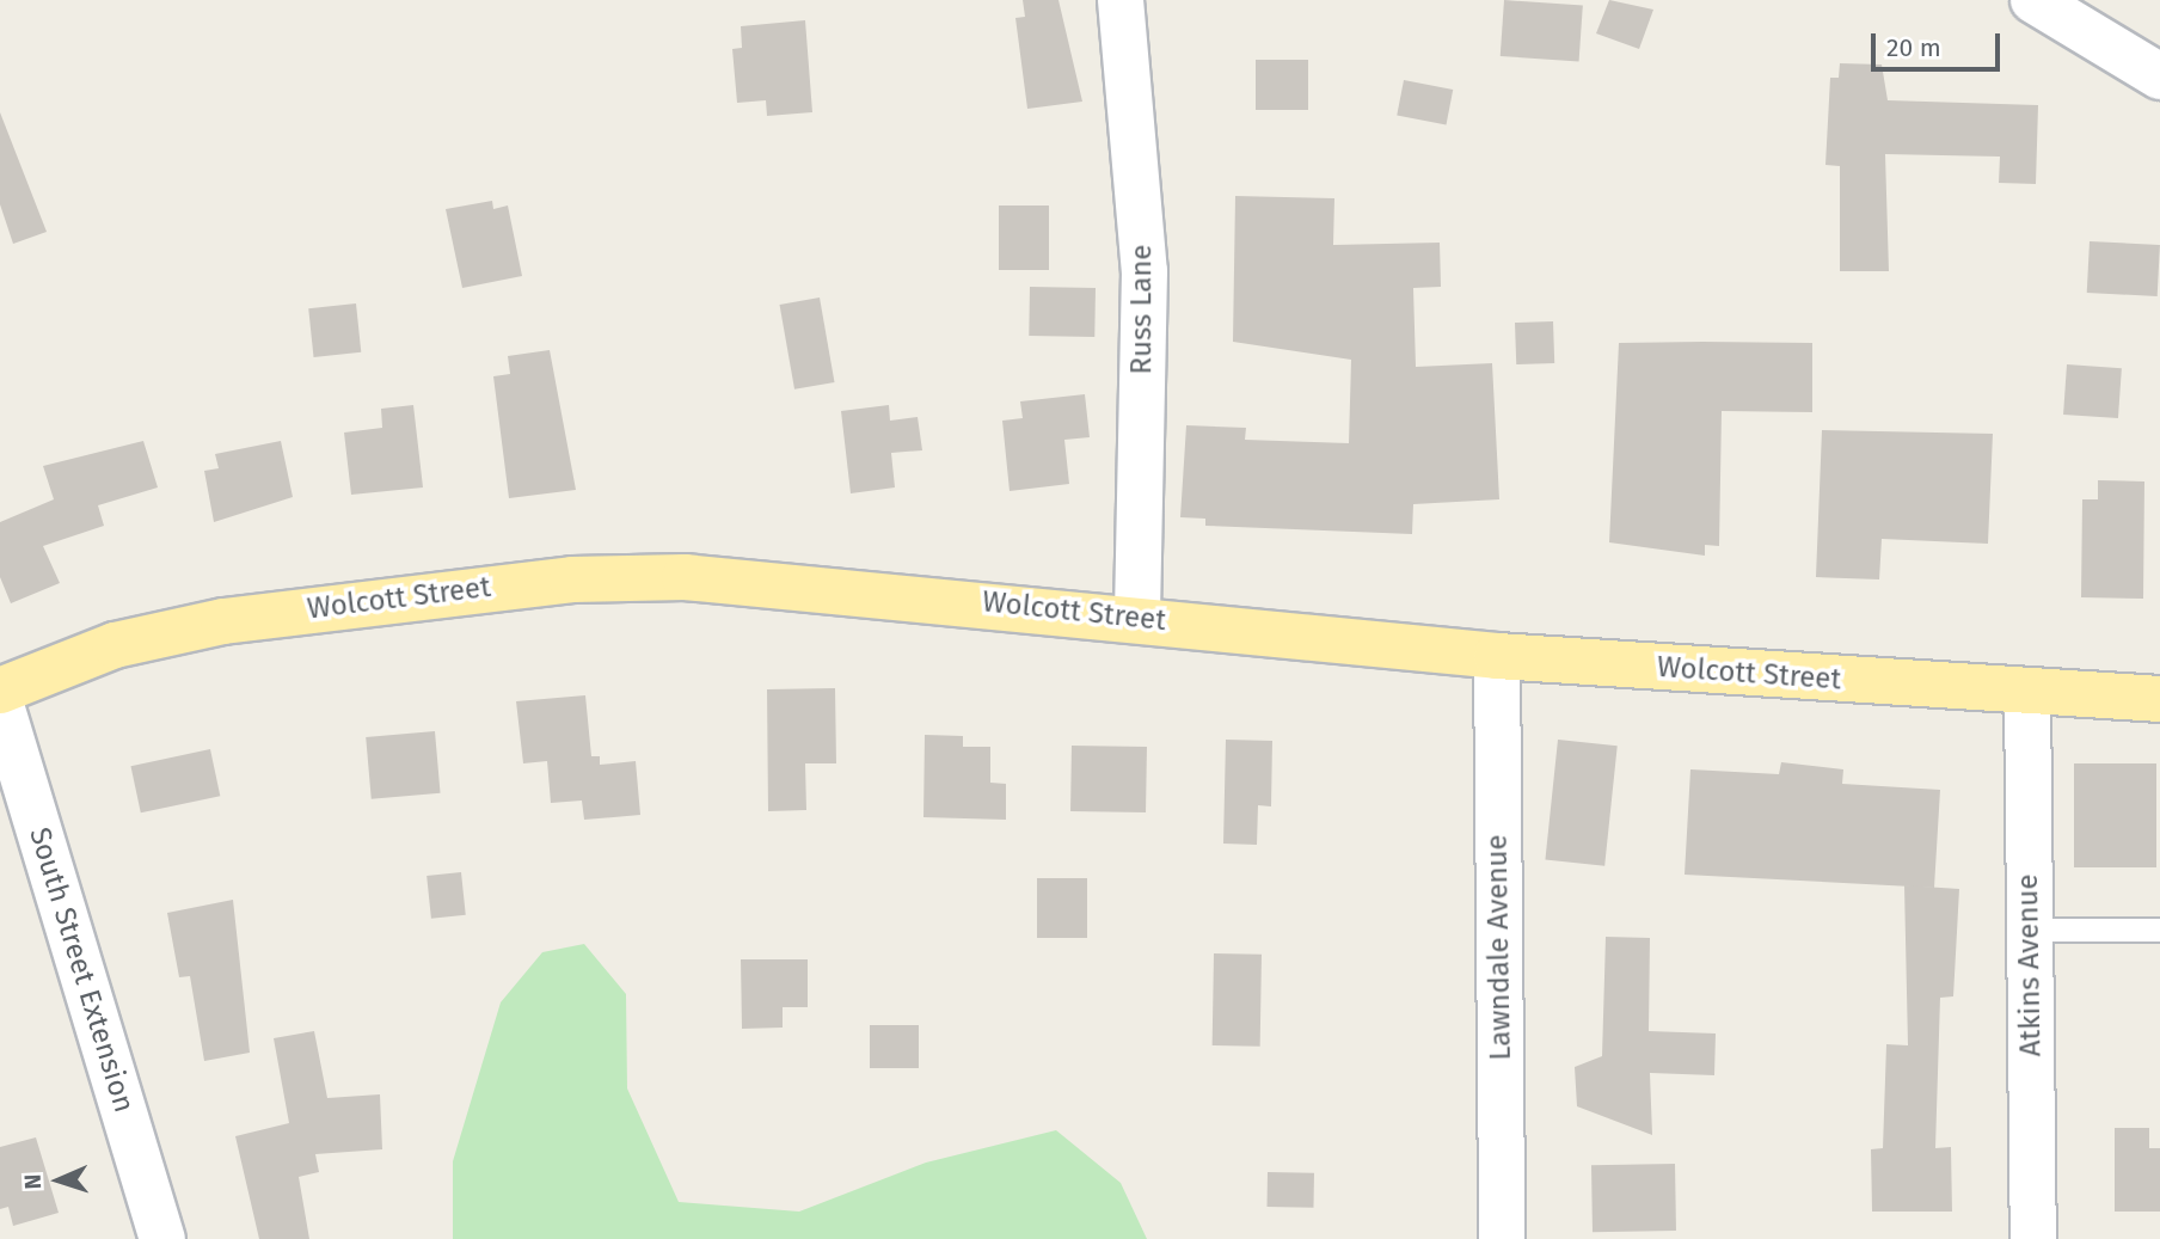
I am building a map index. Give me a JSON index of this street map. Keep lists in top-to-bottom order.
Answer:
{
  "streets": {
    "main road": ["Wolcott Street"],
    "street": [
      "Russ Lane",
      "Lawndale Avenue",
      "Atkins Avenue",
      "South Street Extension"
    ]
  },
  "crossings": [
    ["Russ Lane", "Wolcott Street"],
    ["Wolcott Street", "Lawndale Avenue"],
    ["Wolcott Street", "Atkins Avenue"]
  ],
  "scale_bar": "20 m",
  "north": "left"
}
